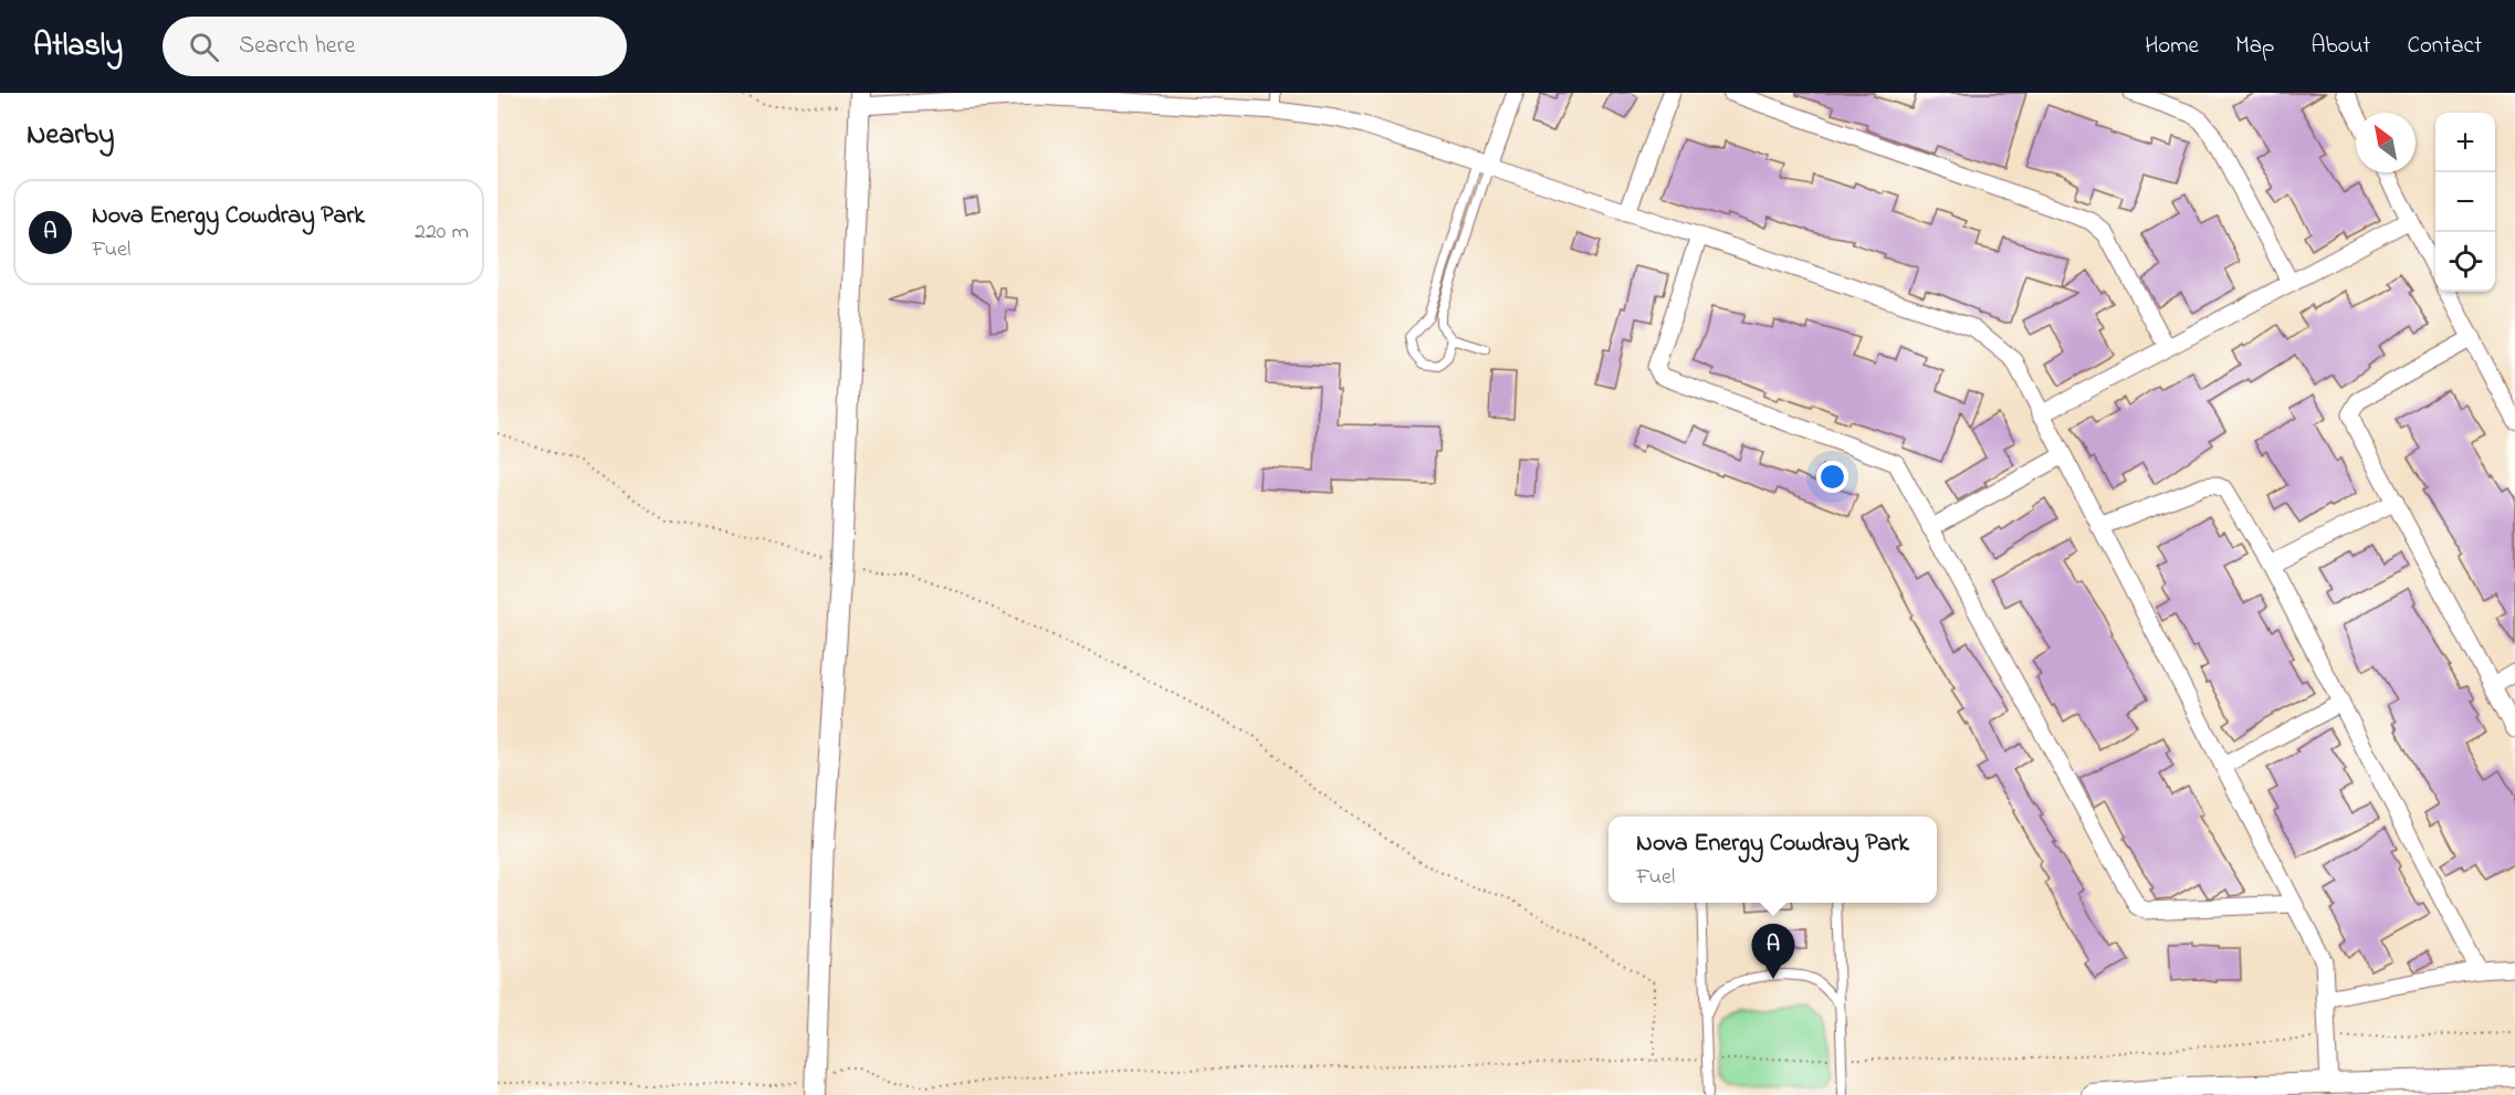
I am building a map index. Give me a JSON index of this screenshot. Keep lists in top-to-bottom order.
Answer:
{
  "north": "top left",
  "page": {
    "header": "Atlasly",
    "search": "Search here",
    "nav": [
      "Home",
      "Map",
      "About",
      "Contact"
    ],
    "heading": "Nearby",
    "map_buttons": ["+", "−"],
    "list": [
      {
        "mark": "A",
        "name": "Nova Energy Cowdray Park",
        "note": "Fuel",
        "value": "220 m"
      }
    ],
    "popup": ["Nova Energy Cowdray Park", "Fuel"],
    "pins": "A"
  }
}
